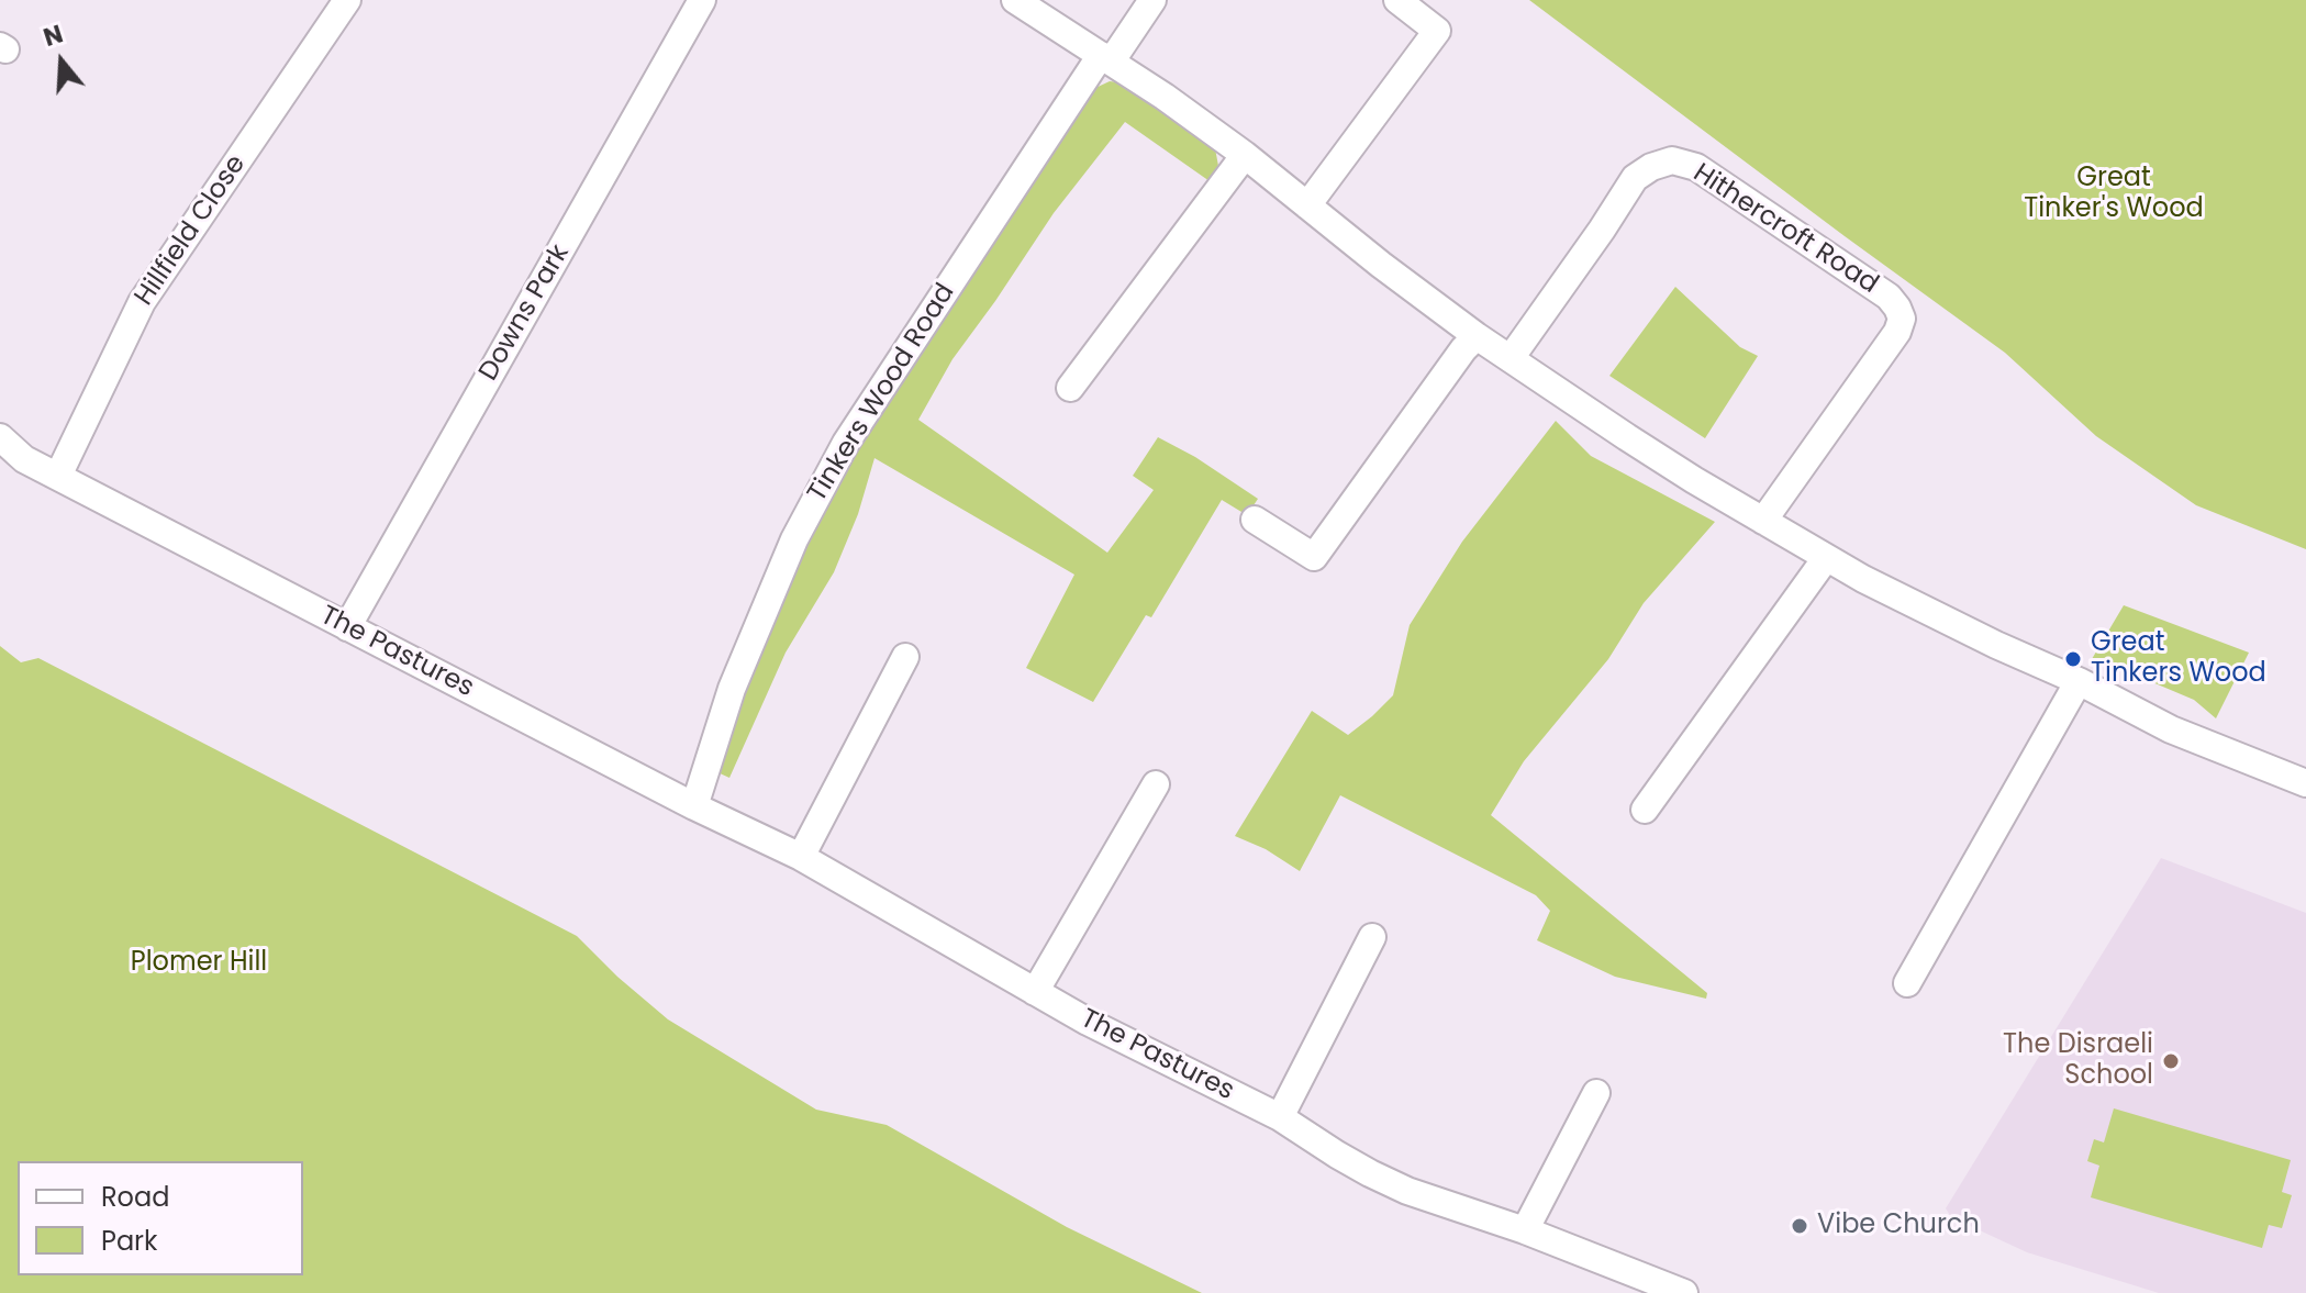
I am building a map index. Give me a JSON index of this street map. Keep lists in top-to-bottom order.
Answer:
{
  "streets": {
    "street": [
      "Hithercroft Road",
      "Hillfield Close",
      "Downs Park",
      "Tinkers Wood Road",
      "The Pastures"
    ]
  },
  "crossings": [
    ["Hillfield Close", "The Pastures"],
    ["Downs Park", "The Pastures"],
    ["Tinkers Wood Road", "The Pastures"]
  ],
  "parks": ["Great Tinker's Wood", "Plomer Hill"],
  "places": ["Great Tinkers Wood", "The Disraeli School", "Vibe Church"],
  "legend": ["Road", "Park"],
  "north": "top"
}
